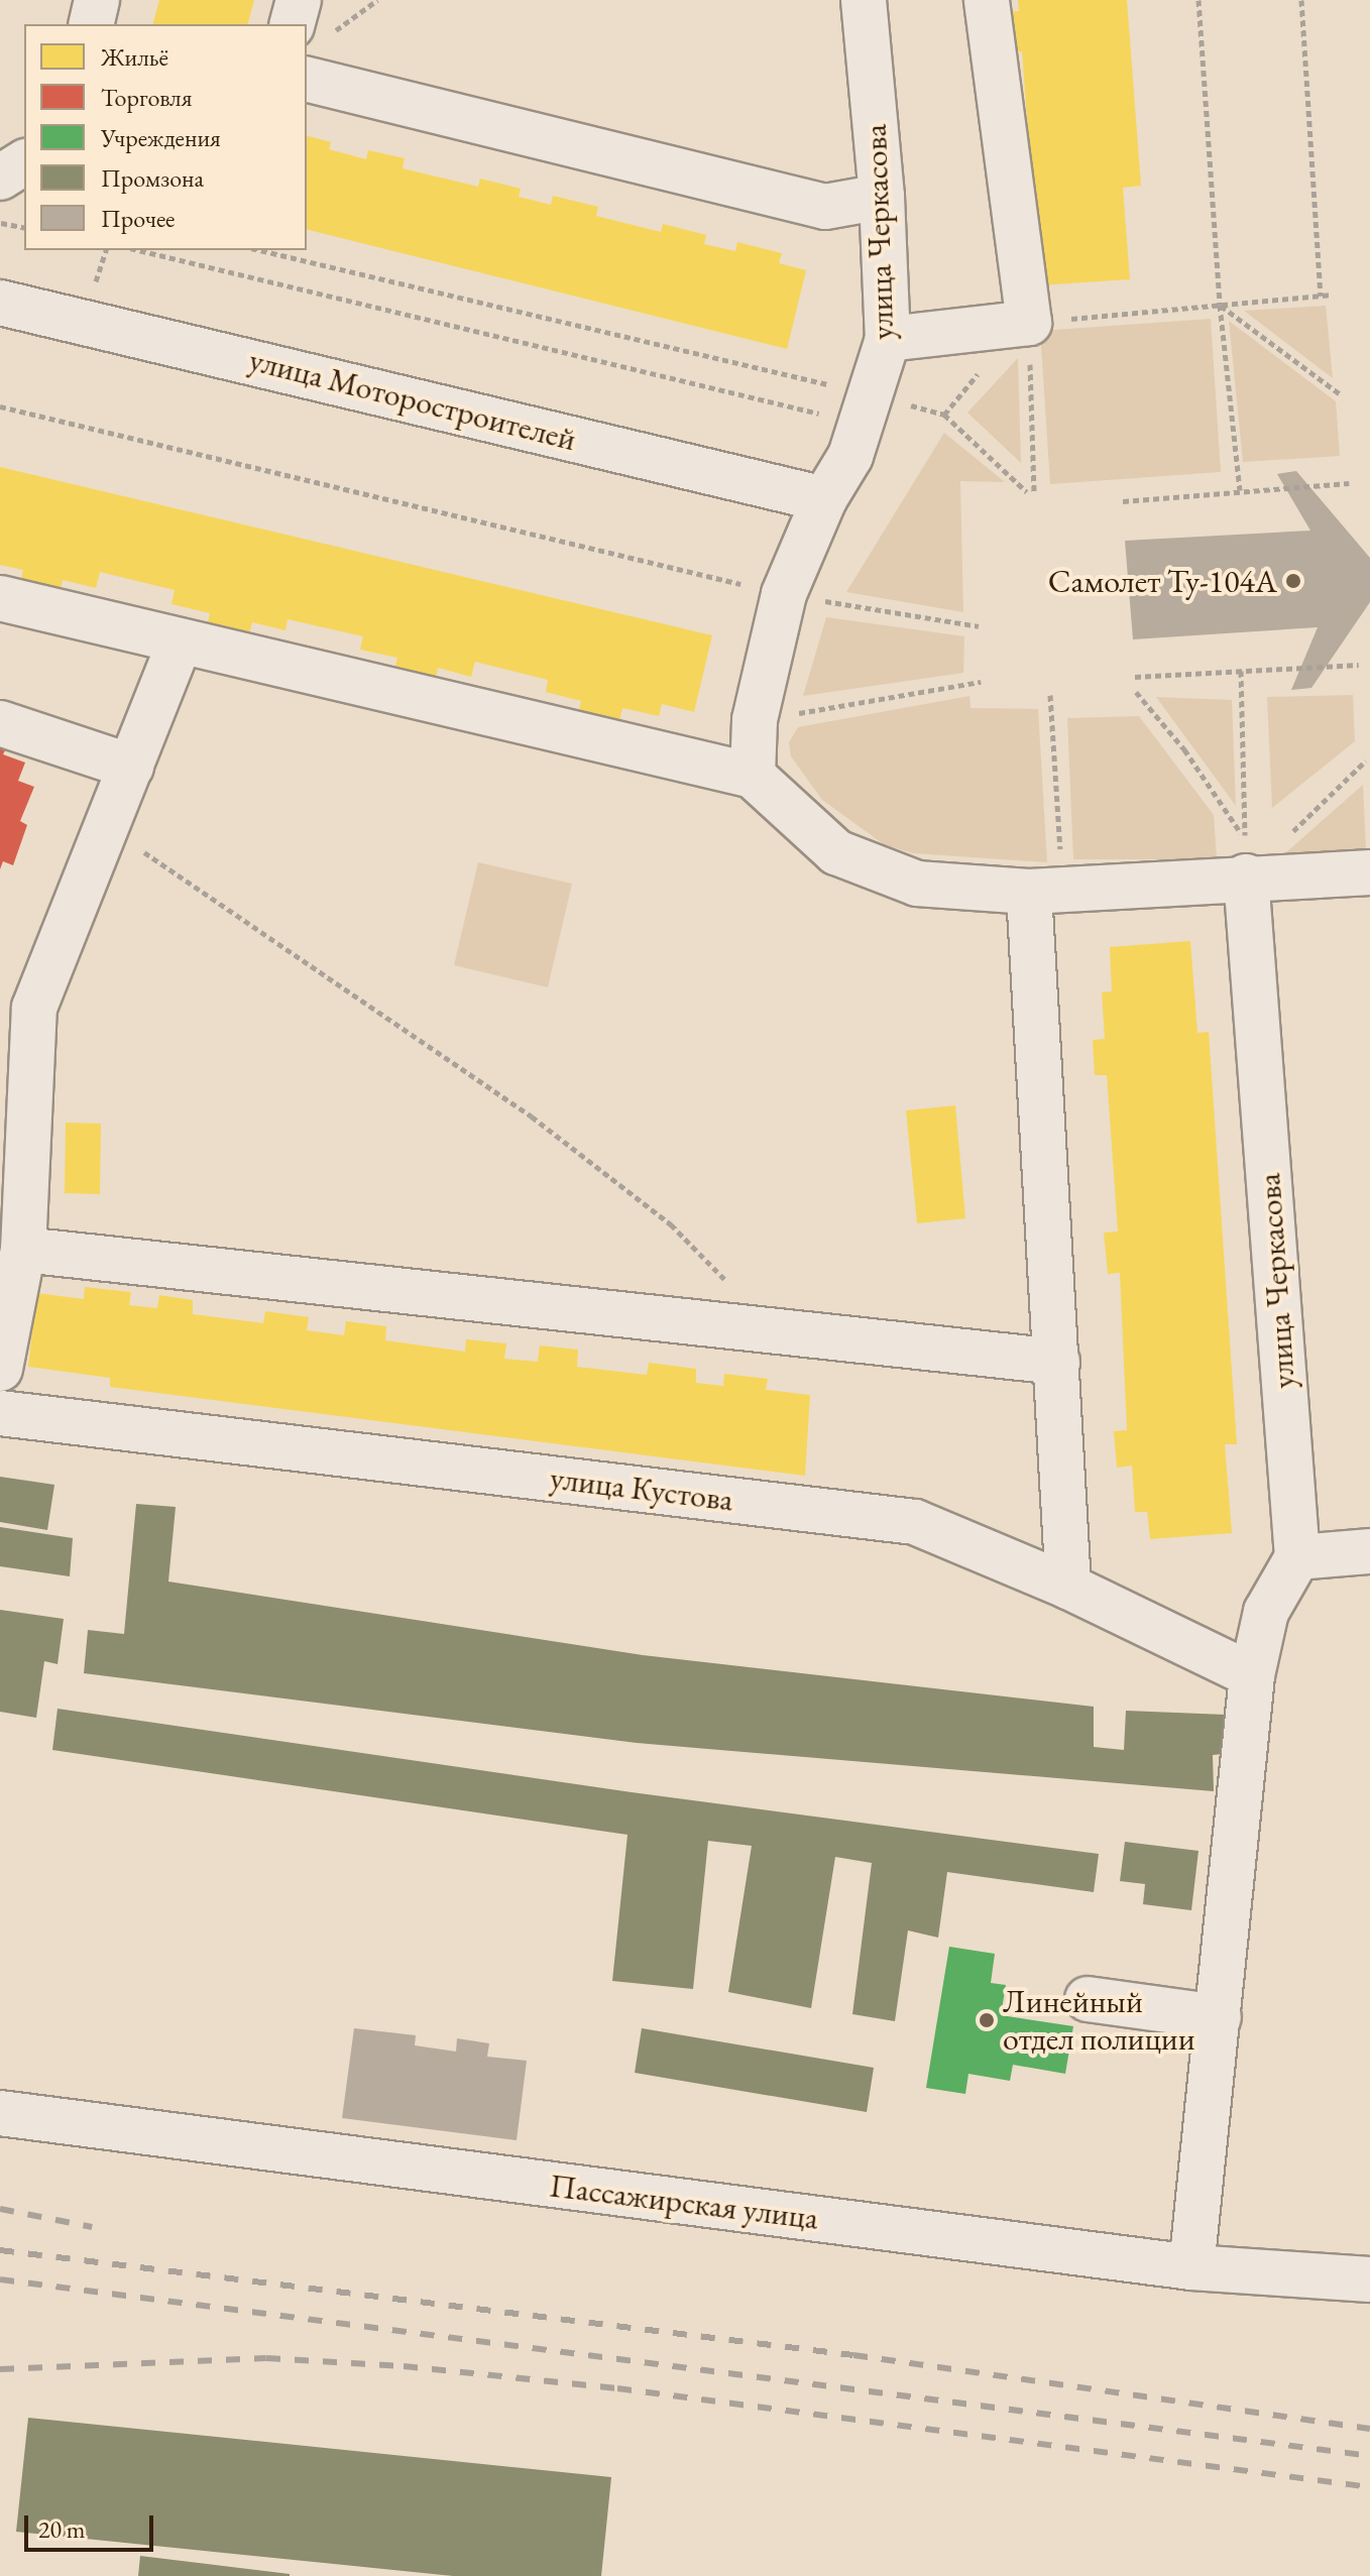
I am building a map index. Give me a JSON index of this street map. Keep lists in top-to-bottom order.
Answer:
{
  "streets": {
    "street": [
      "улица Черкасова",
      "улица Моторостроителей",
      "улица Кустова",
      "Пассажирская улица"
    ]
  },
  "crossings": [
    ["улица Черкасова", "улица Моторостроителей"]
  ],
  "places": ["Самолет Ту-104А", "Линейный отдел полиции"],
  "legend": [
    "Жильё",
    "Торговля",
    "Учреждения",
    "Промзона",
    "Прочее"
  ],
  "scale_bar": "20 m"
}
